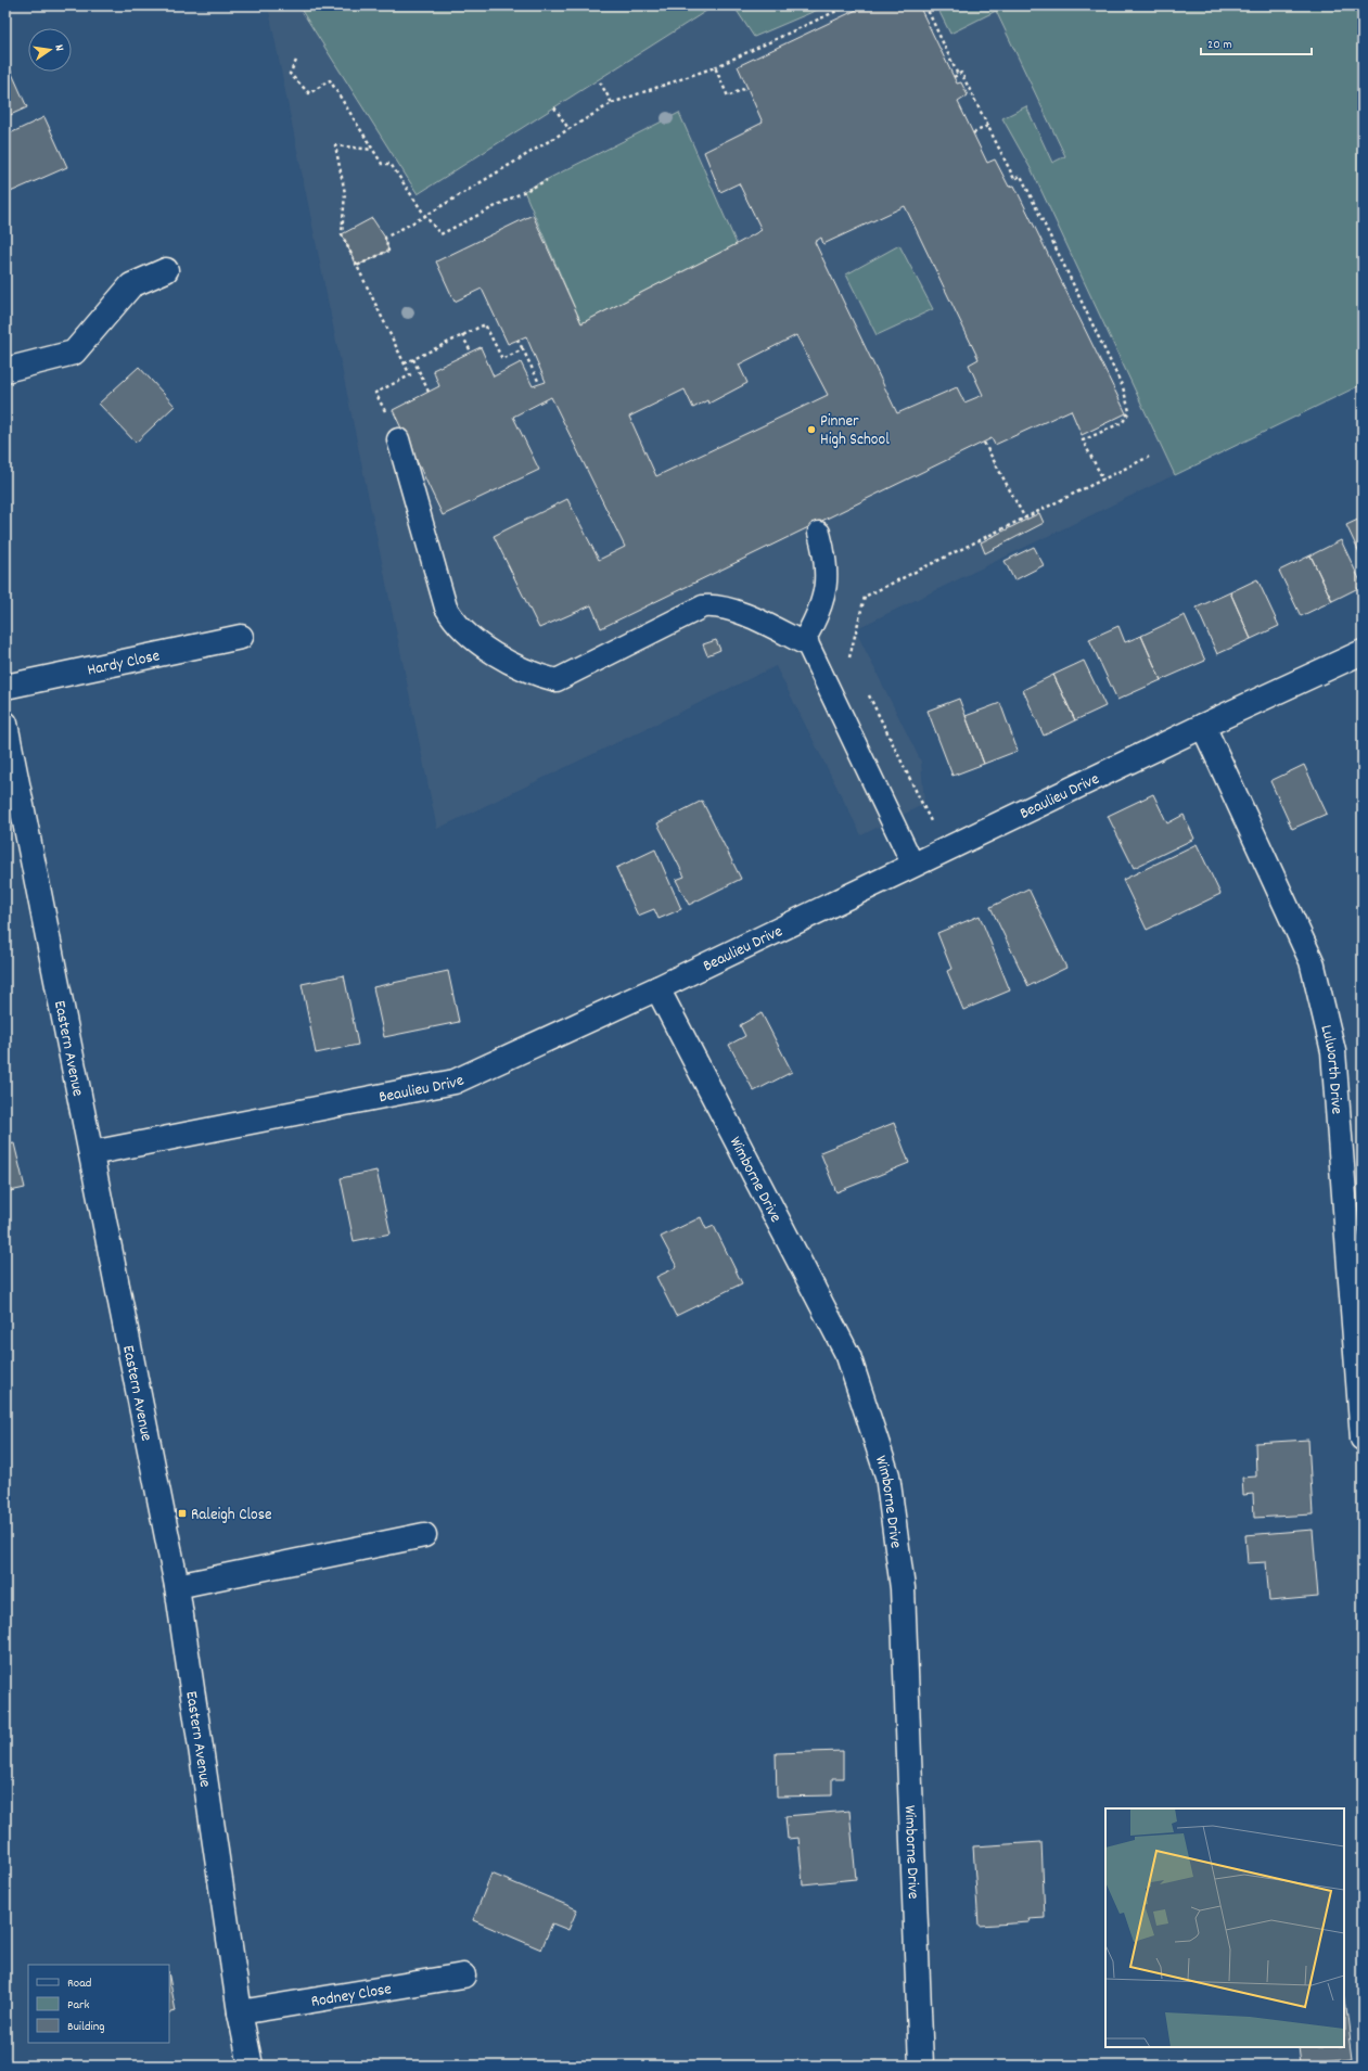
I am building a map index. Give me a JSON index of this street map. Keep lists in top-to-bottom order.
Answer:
{
  "streets": {
    "street": [
      "Hardy Close",
      "Beaulieu Drive",
      "Eastern Avenue",
      "Lulworth Drive",
      "Wimborne Drive",
      "Rodney Close"
    ]
  },
  "crossings": [
    ["Beaulieu Drive", "Eastern Avenue"],
    ["Beaulieu Drive", "Lulworth Drive"],
    ["Beaulieu Drive", "Wimborne Drive"],
    ["Eastern Avenue", "Rodney Close"]
  ],
  "places": {
    "other": ["Pinner High School"],
    "transit": ["Raleigh Close"]
  },
  "legend": ["Road", "Park", "Building"],
  "scale_bar": "20 m",
  "north": "right"
}
